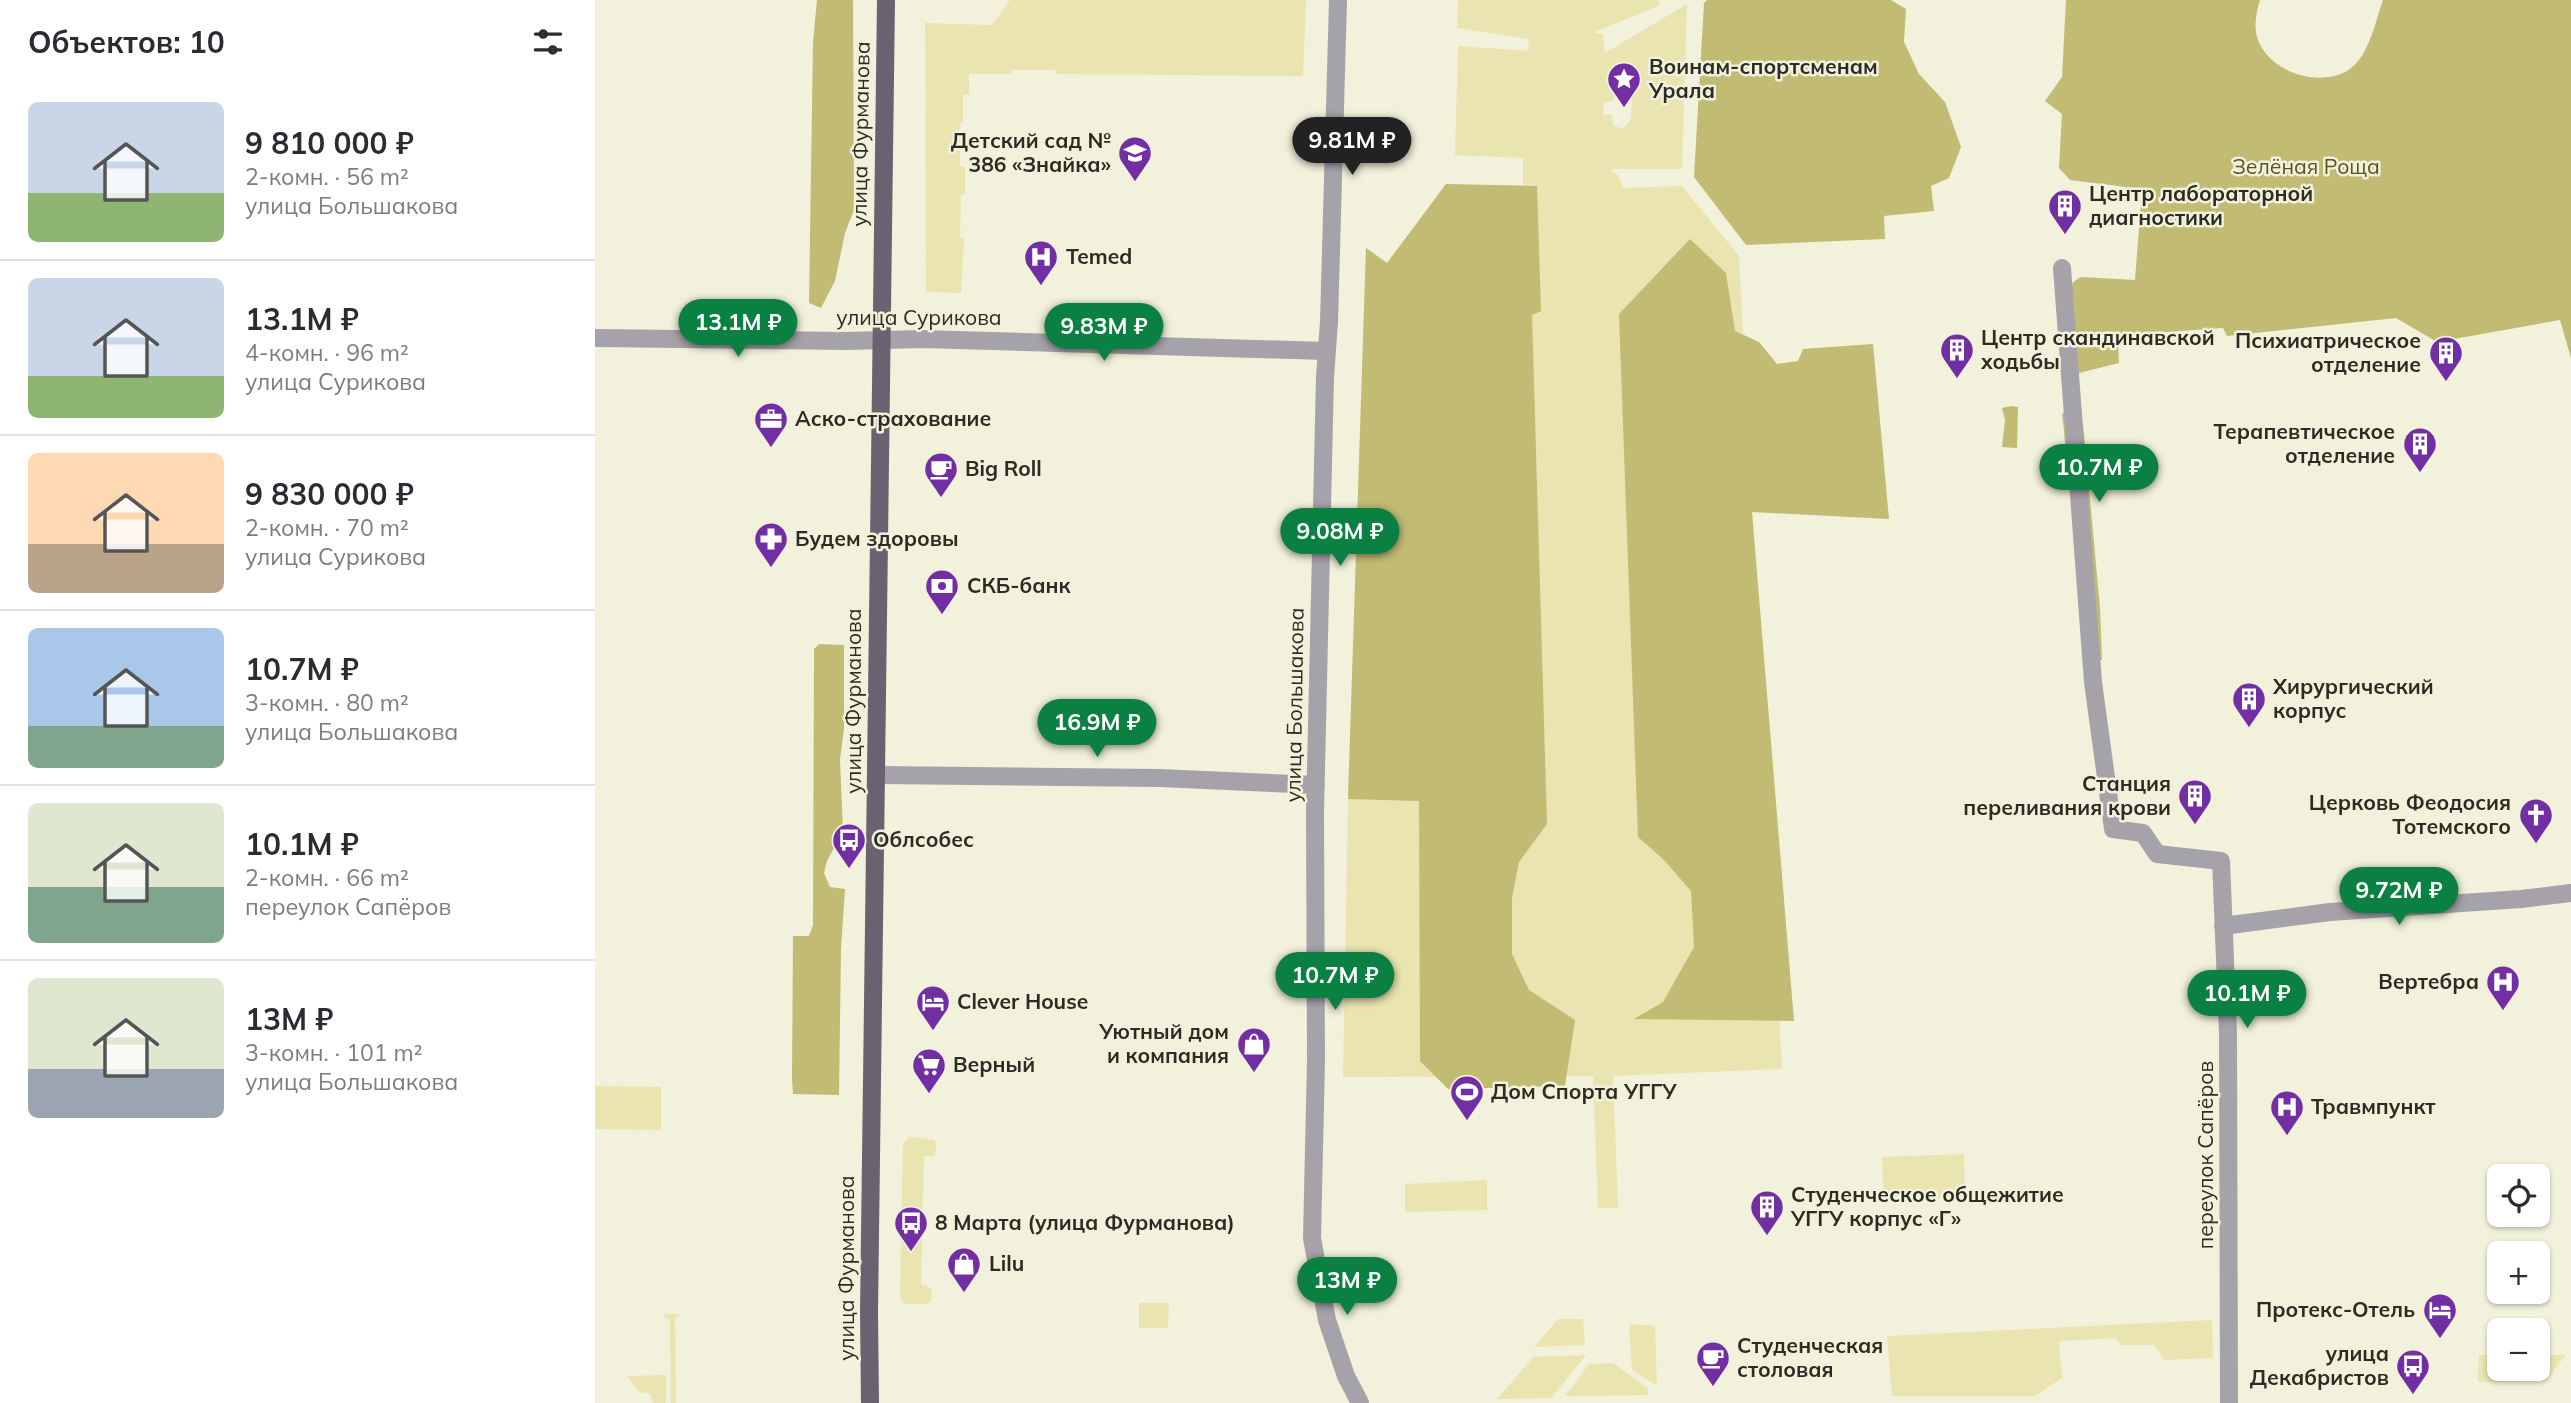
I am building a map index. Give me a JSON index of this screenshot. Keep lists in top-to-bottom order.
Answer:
{
  "streets": {
    "main road": ["улица Фурманова"],
    "street": ["улица Сурикова", "улица Большакова", "переулок Сапёров"]
  },
  "crossings": [
    ["улица Фурманова", "улица Сурикова"],
    ["улица Сурикова", "улица Большакова"]
  ],
  "parks": ["Зелёная Роща"],
  "places": {
    "place": ["Воинам-спортсменам Урала"],
    "school or university": ["Детский сад № 386 «Знайка»"],
    "building": [
      "Центр лабораторной диагностики",
      "Центр скандинавской ходьбы",
      "Психиатрическое отделение",
      "Терапевтическое отделение",
      "Хирургический корпус",
      "Станция переливания крови",
      "Студенческое общежитие УГГУ корпус «Г»"
    ],
    "hospital": ["Temed", "Вертебра", "Травмпункт"],
    "office": ["Аско-страхование"],
    "cafe": ["Big Roll", "Студенческая столовая"],
    "pharmacy": ["Будем здоровы"],
    "bank": ["СКБ-банк"],
    "church": ["Церковь Феодосия Тотемского"],
    "bus stop": ["Облсобес", "8 Марта (улица Фурманова)", "улица Декабристов"],
    "hotel": ["Clever House", "Протекс-Отель"],
    "shop": ["Уютный дом и компания", "Lilu"],
    "supermarket": ["Верный"],
    "sports": ["Дом Спорта УГГУ"]
  },
  "page": {
    "heading": "Объектов: 10",
    "list": [
      {
        "name": "9 810 000 ₽",
        "note": "2-комн. · 56 m² · улица Большакова"
      },
      {
        "name": "13.1M ₽",
        "note": "4-комн. · 96 m² · улица Сурикова"
      },
      {
        "name": "9 830 000 ₽",
        "note": "2-комн. · 70 m² · улица Сурикова"
      },
      {
        "name": "10.7M ₽",
        "note": "3-комн. · 80 m² · улица Большакова"
      },
      {
        "name": "10.1M ₽",
        "note": "2-комн. · 66 m² · переулок Сапёров"
      },
      {
        "name": "13M ₽",
        "note": "3-комн. · 101 m² · улица Большакова"
      }
    ],
    "price": [
      "9.81M ₽",
      "13.1M ₽",
      "9.83M ₽",
      "10.7M ₽",
      "9.08M ₽",
      "16.9M ₽",
      "9.72M ₽",
      "10.7M ₽",
      "10.1M ₽",
      "13M ₽"
    ],
    "map_buttons": ["+", "−"]
  }
}
